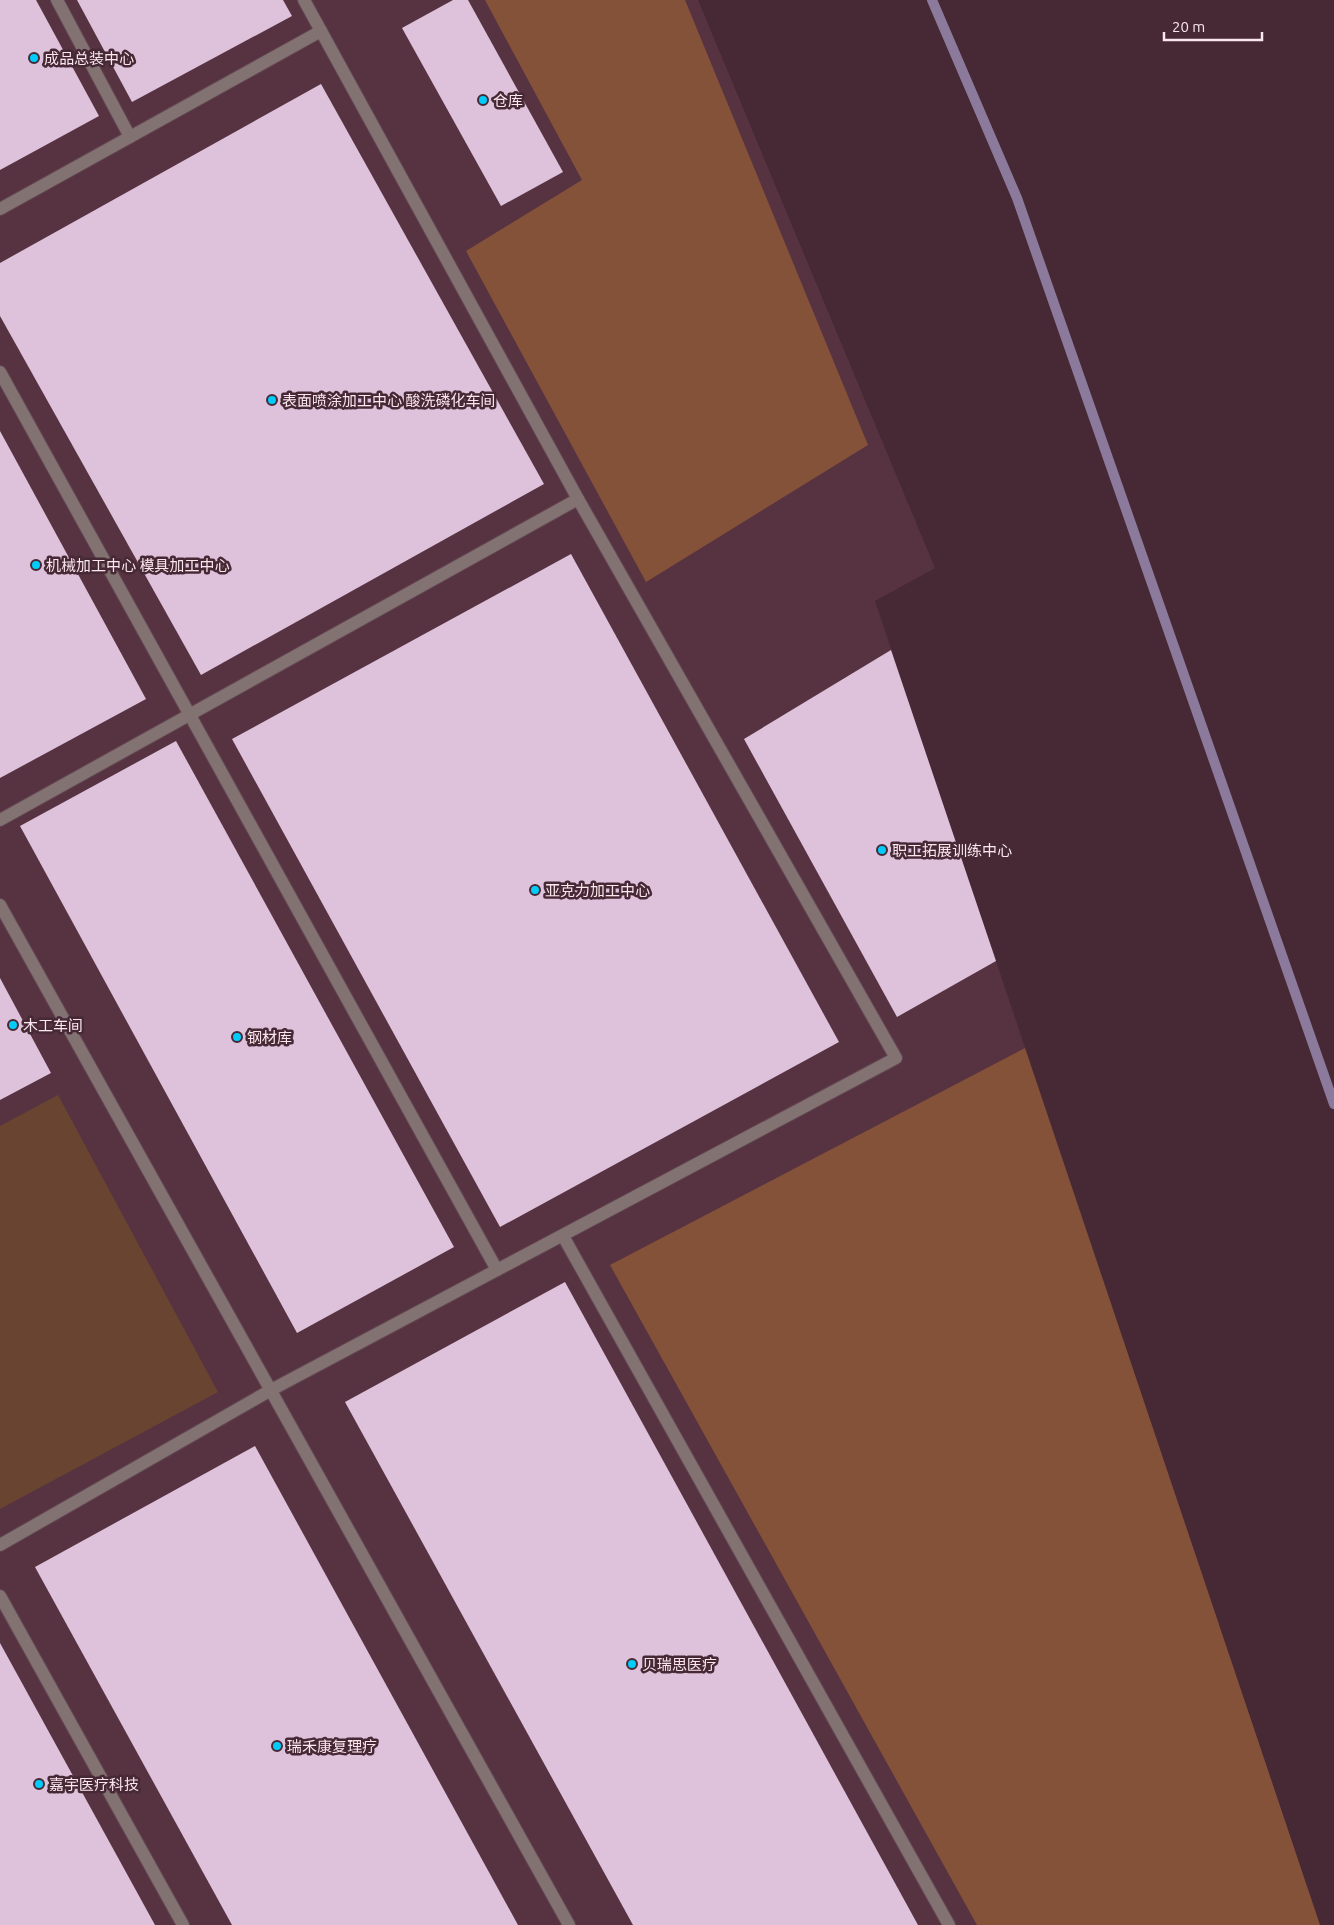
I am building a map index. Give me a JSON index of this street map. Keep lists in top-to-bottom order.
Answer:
{
  "places": [
    "成品总装中心",
    "仓库",
    "表面喷涂加工中心 酸洗磷化车间",
    "机械加工中心 模具加工中心",
    "职工拓展训练中心",
    "亚克力加工中心",
    "木工车间",
    "钢材库",
    "贝瑞思医疗",
    "瑞禾康复理疗",
    "嘉宇医疗科技"
  ],
  "scale_bar": "20 m"
}
